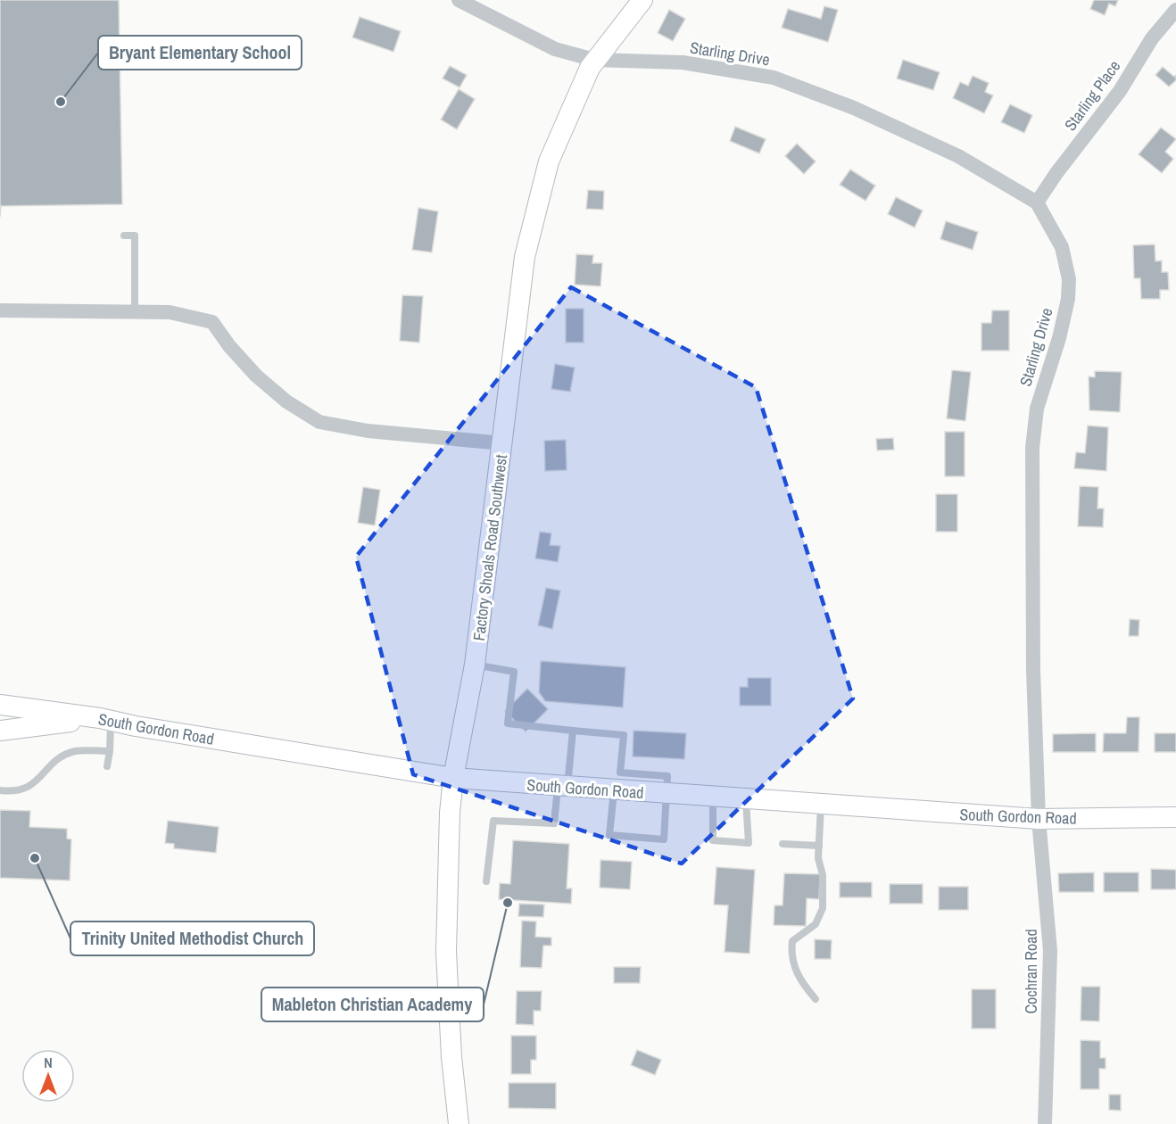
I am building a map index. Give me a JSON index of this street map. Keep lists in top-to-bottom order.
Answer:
{
  "streets": {
    "street": [
      "Starling Drive",
      "Starling Place",
      "Factory Shoals Road Southwest",
      "South Gordon Road",
      "Cochran Road"
    ]
  },
  "crossings": [
    ["Starling Drive", "Starling Place"],
    ["Starling Drive", "Factory Shoals Road Southwest"],
    ["Starling Drive", "South Gordon Road"],
    ["Starling Drive", "Cochran Road"],
    ["Factory Shoals Road Southwest", "South Gordon Road"],
    ["South Gordon Road", "Cochran Road"]
  ],
  "places": ["Bryant Elementary School", "Trinity United Methodist Church", "Mableton Christian Academy"],
  "north": "top"
}
